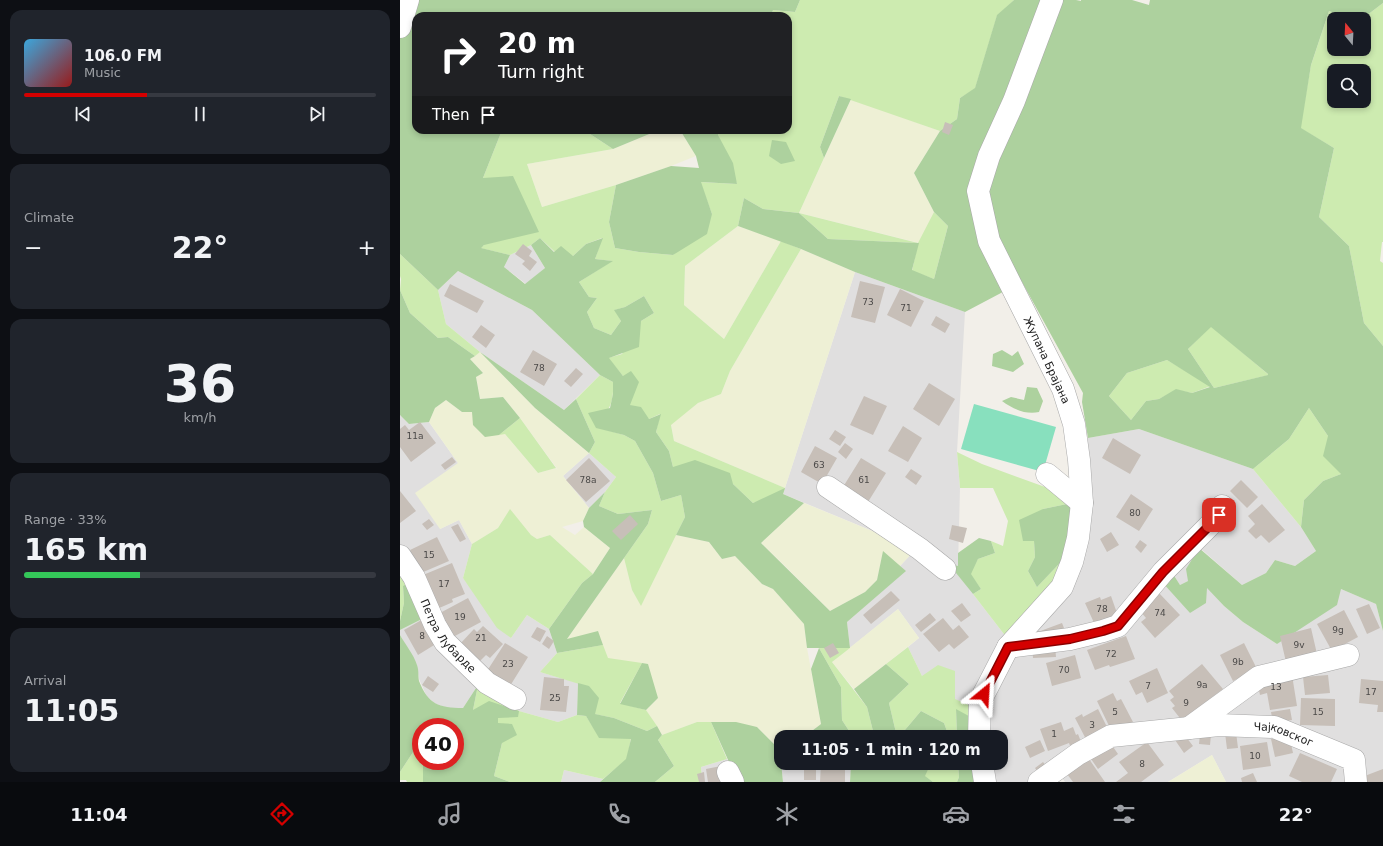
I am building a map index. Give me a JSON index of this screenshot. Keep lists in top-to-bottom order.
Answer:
{
  "streets": {
    "street": ["Жупана Брајана", "Петра Лубарде", "Чајковског"]
  },
  "house_numbers": [
    "73",
    "71",
    "78",
    "11a",
    "63",
    "78a",
    "61",
    "80",
    "15",
    "17",
    "78",
    "74",
    "19",
    "9g",
    "8",
    "21",
    "9v",
    "72",
    "9b",
    "23",
    "70",
    "9a",
    "7",
    "13",
    "17",
    "25",
    "9",
    "5",
    "15",
    "3",
    "1",
    "10",
    "8"
  ],
  "north": "top",
  "page": {
    "turn": ["20 m", "Turn right"],
    "song": ["106.0 FM", "Music"],
    "then": "Then",
    "tile": [
      "Climate",
      ["36", "km/h"],
      ["Range · 33%", "165 km"],
      ["Arrival", "11:05"]
    ],
    "heat": ["−", "22°", "+"],
    "limit": "40",
    "trip": "11:05 · 1 min · 120 m",
    "tabs": ["11:04", "22°"]
  }
}
